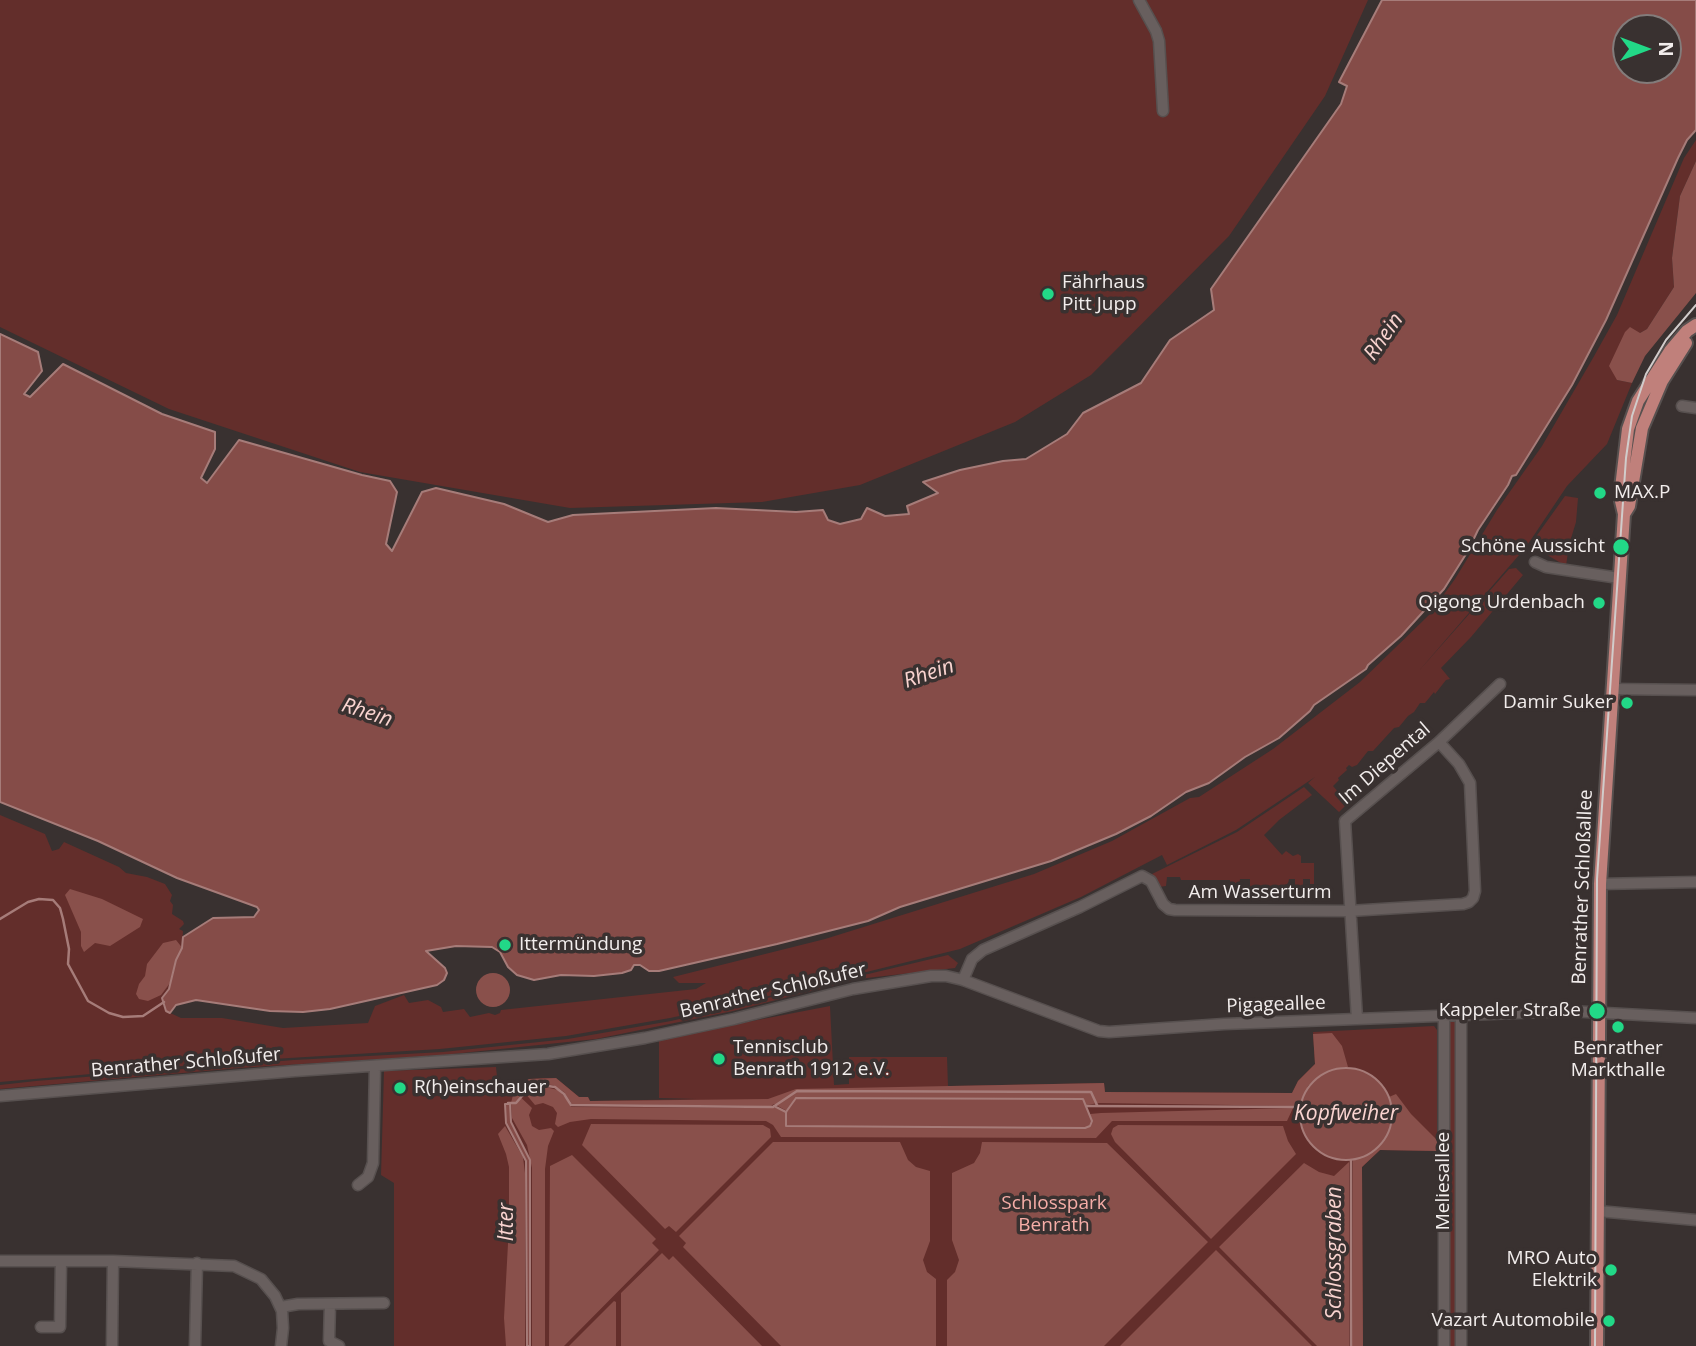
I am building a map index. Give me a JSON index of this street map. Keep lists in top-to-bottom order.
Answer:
{
  "streets": {
    "main road": ["Benrather Schloßallee"],
    "street": [
      "Im Diepental",
      "Am Wasserturm",
      "Benrather Schloßufer",
      "Pigageallee",
      "Meliesallee"
    ]
  },
  "crossings": [
    ["Im Diepental", "Am Wasserturm"],
    ["Im Diepental", "Pigageallee"],
    ["Benrather Schloßallee", "Pigageallee"],
    ["Am Wasserturm", "Benrather Schloßufer"],
    ["Am Wasserturm", "Pigageallee"],
    ["Benrather Schloßufer", "Pigageallee"],
    ["Pigageallee", "Meliesallee"]
  ],
  "water": [
    "Rhein",
    "Kopfweiher",
    "Itter",
    "Schlossgraben"
  ],
  "parks": ["Schlosspark Benrath"],
  "places": [
    "Fährhaus Pitt Jupp",
    "MAX.P",
    "Schöne Aussicht",
    "Qigong Urdenbach",
    "Damir Suker",
    "Ittermündung",
    "Kappeler Straße",
    "Benrather Markthalle",
    "Tennisclub Benrath 1912 e.V.",
    "R(h)einschauer",
    "MRO Auto Elektrik",
    "Vazart Automobile"
  ],
  "north": "right"
}
